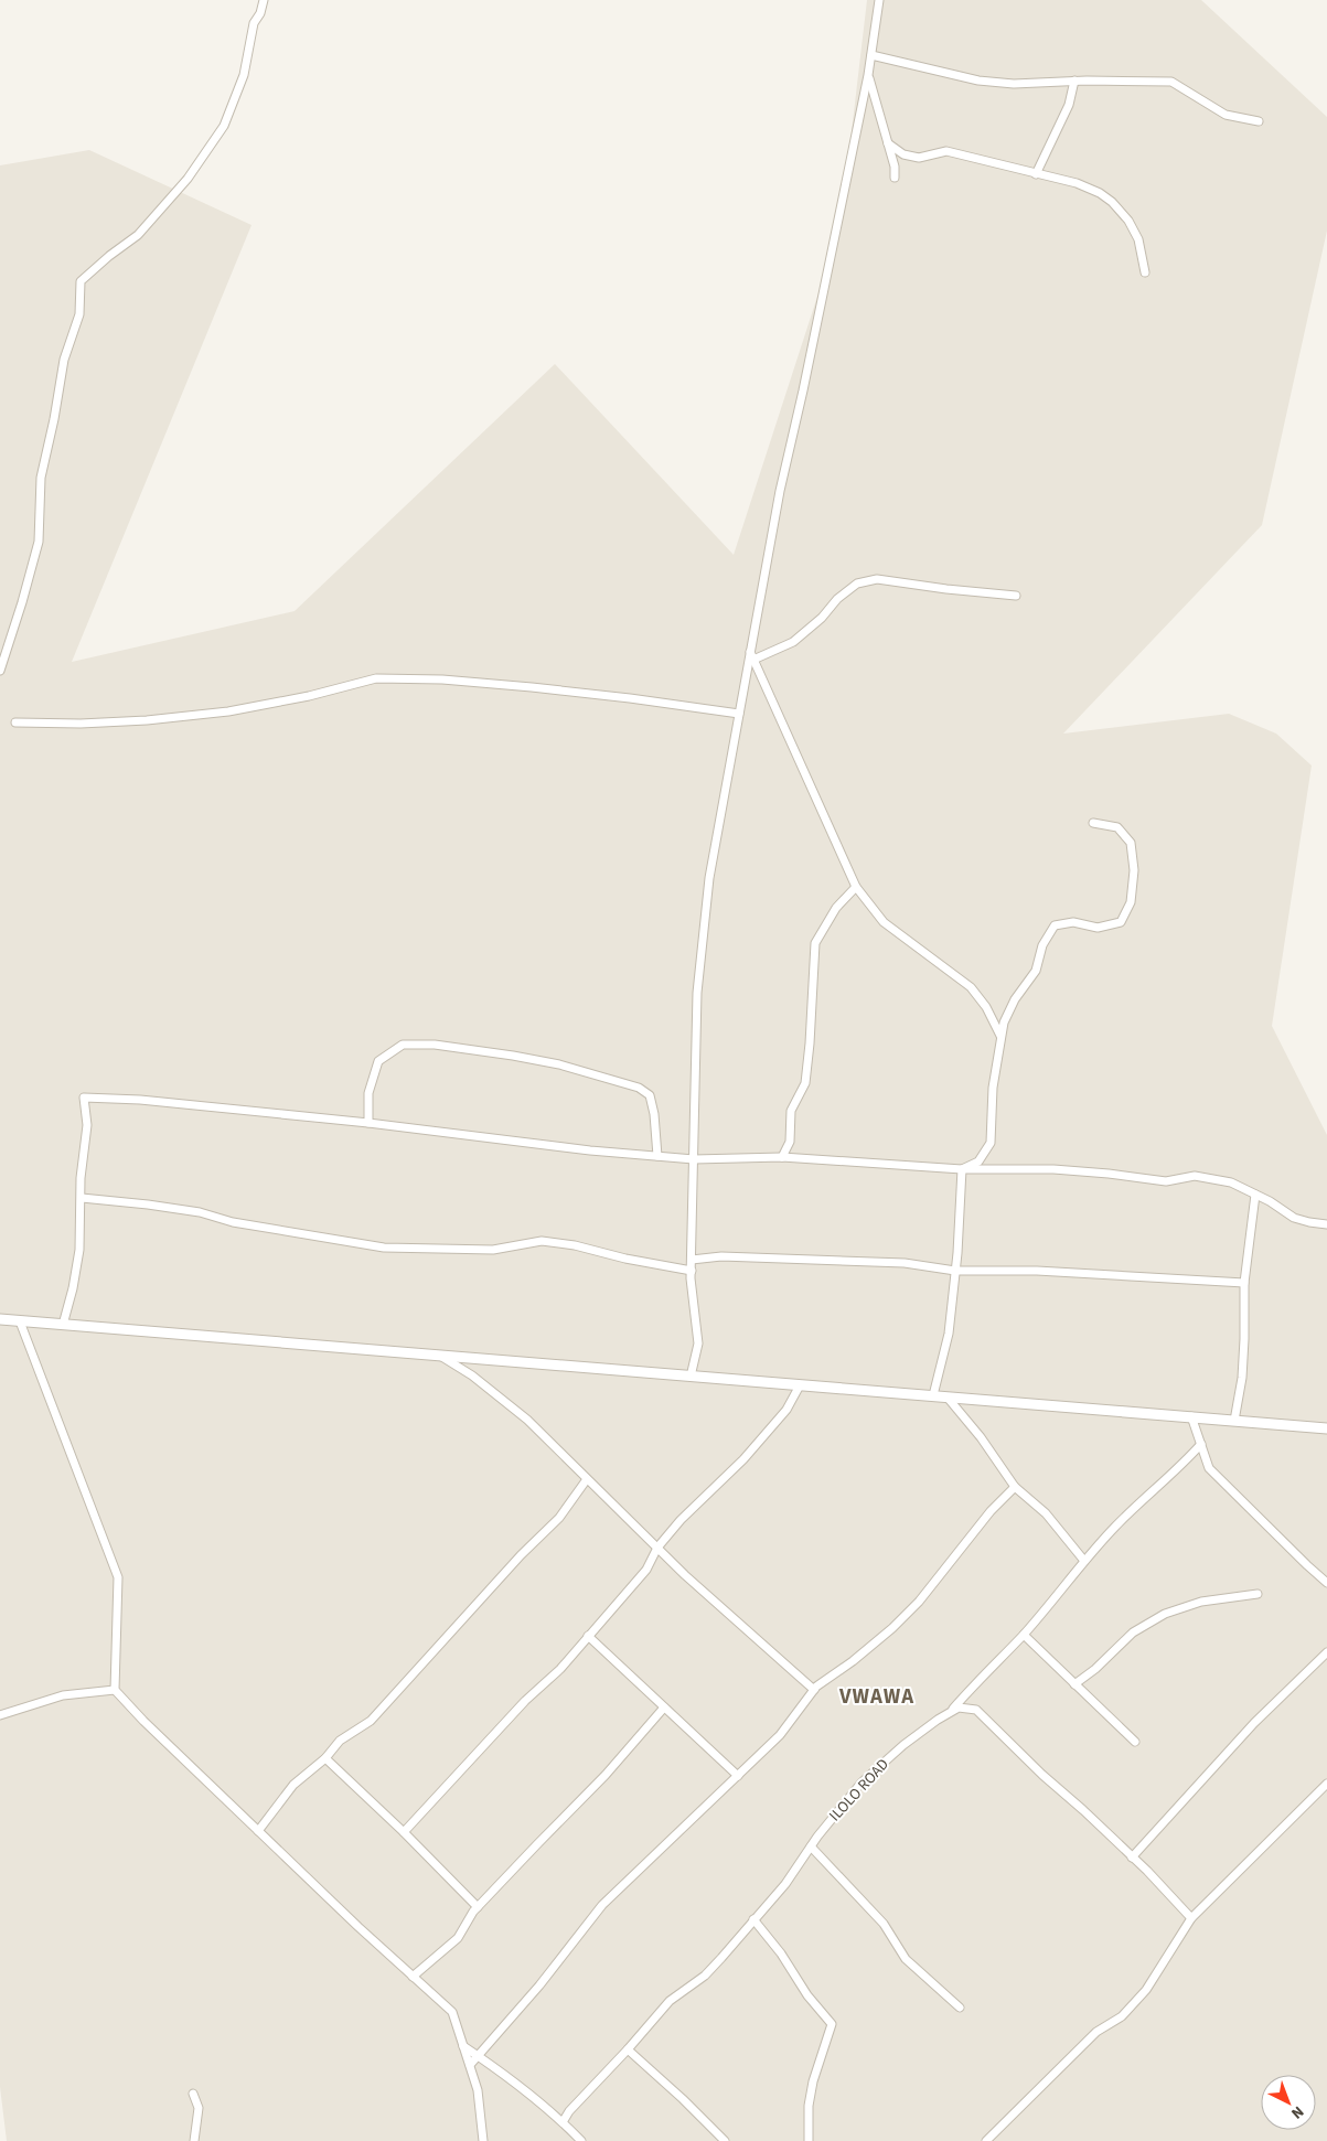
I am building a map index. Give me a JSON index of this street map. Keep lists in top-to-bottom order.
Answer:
{
  "streets": {
    "street": ["ILOLO ROAD"]
  },
  "districts": ["VWAWA"],
  "north": "bottom right"
}
